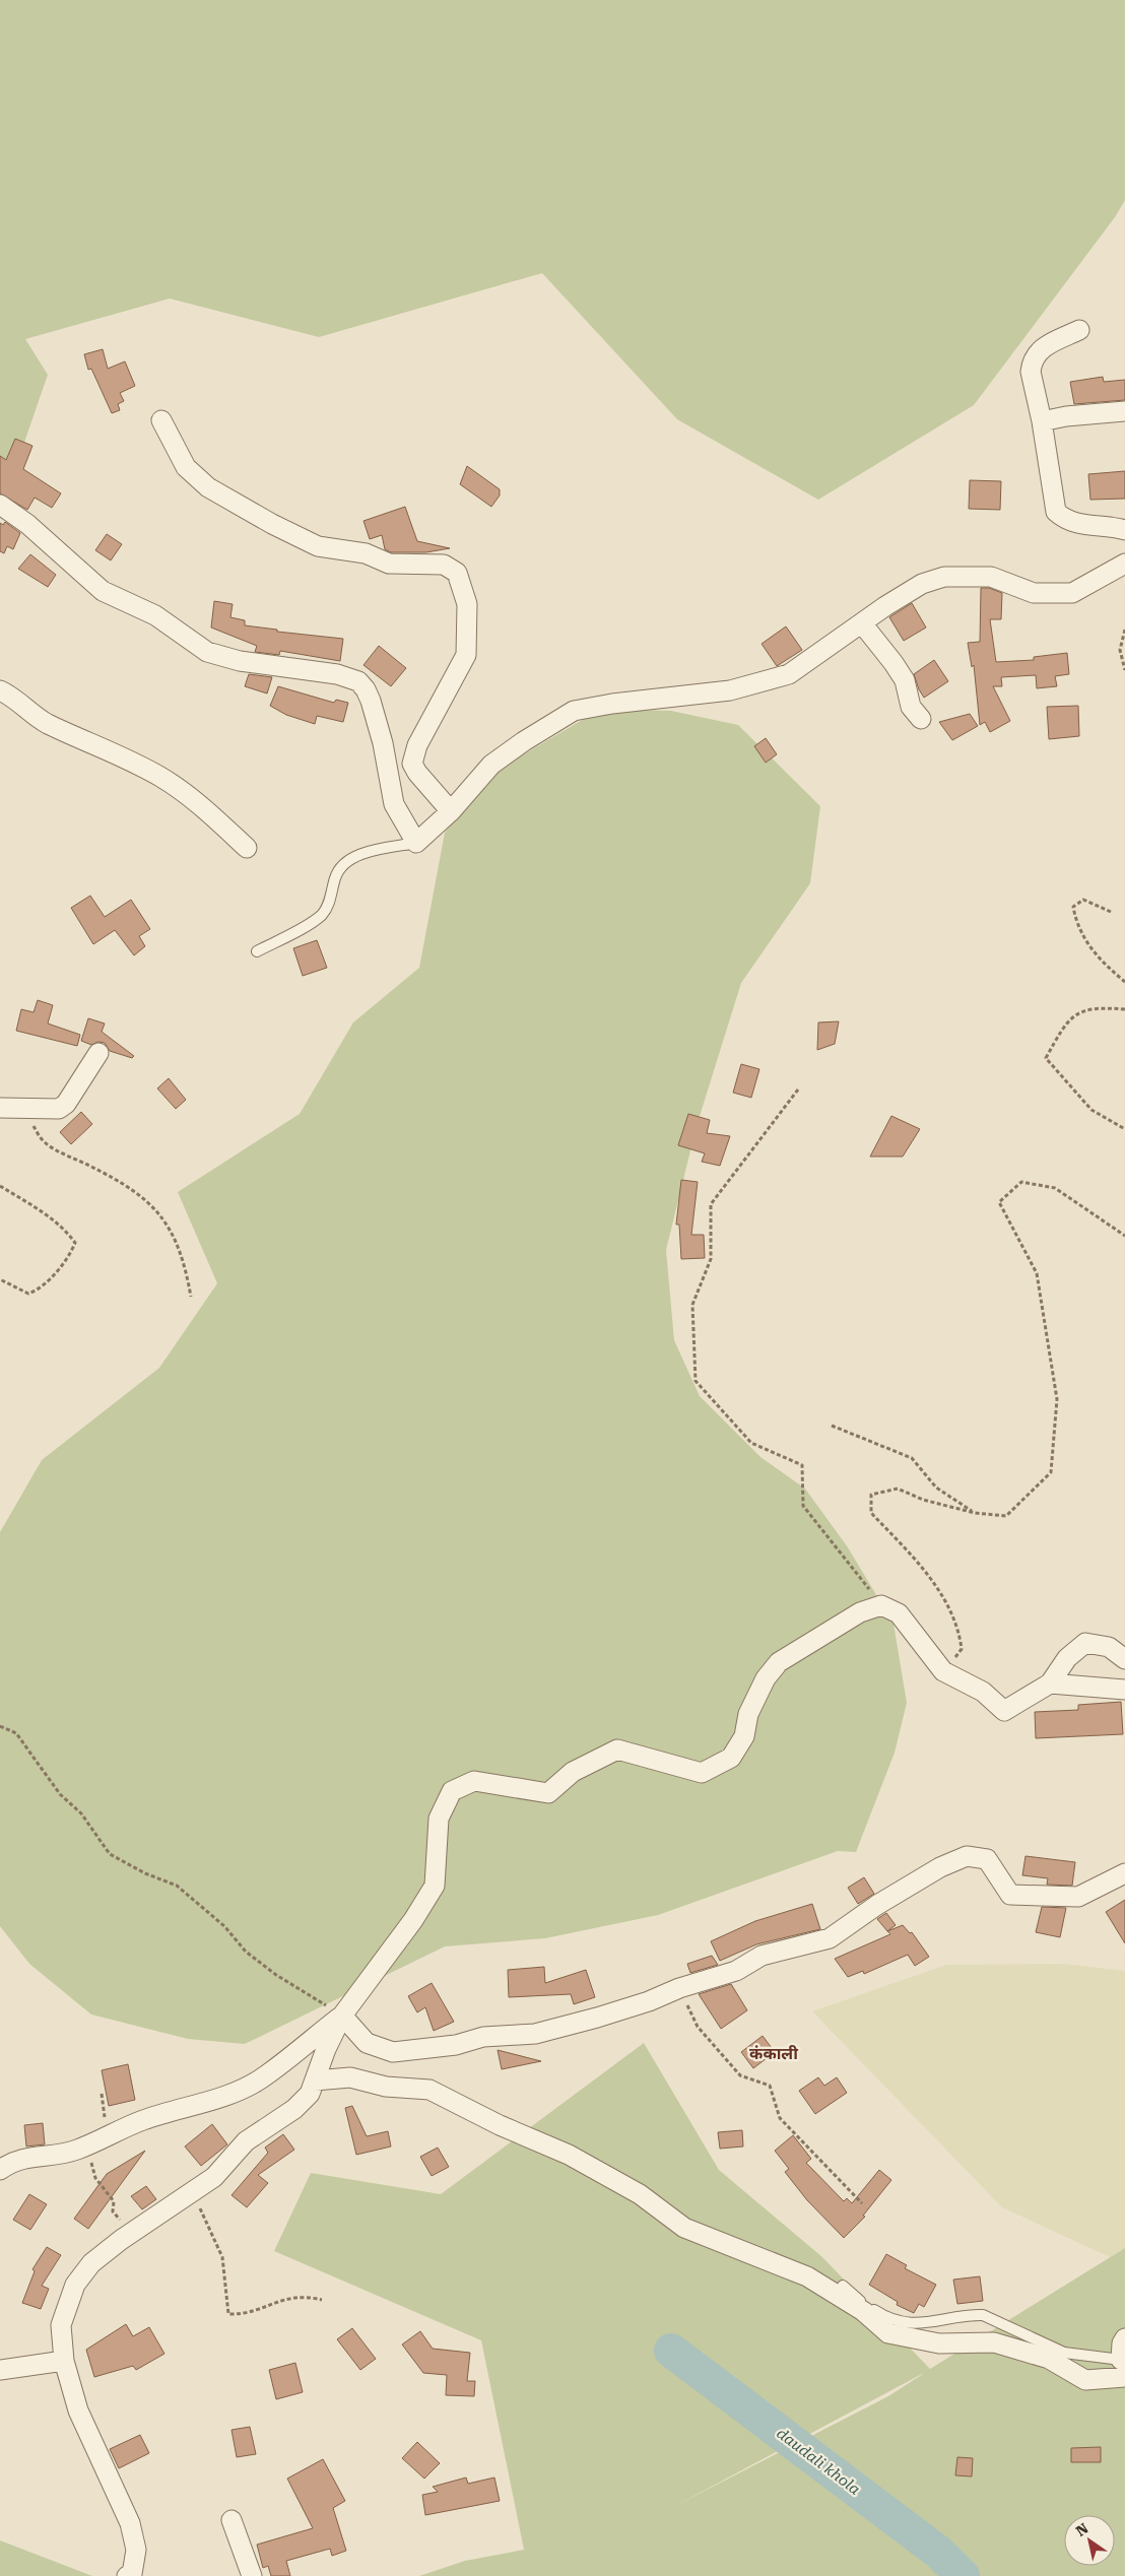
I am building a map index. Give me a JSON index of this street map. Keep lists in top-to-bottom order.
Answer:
{
  "districts": ["कंकाली"],
  "water": ["daudali khola"],
  "north": "top left"
}
